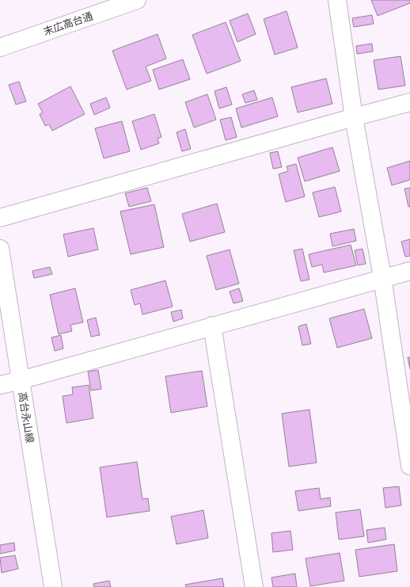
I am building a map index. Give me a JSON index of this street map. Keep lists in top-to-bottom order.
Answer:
{
  "streets": {
    "street": ["末広高台通", "高台永山線"]
  }
}
